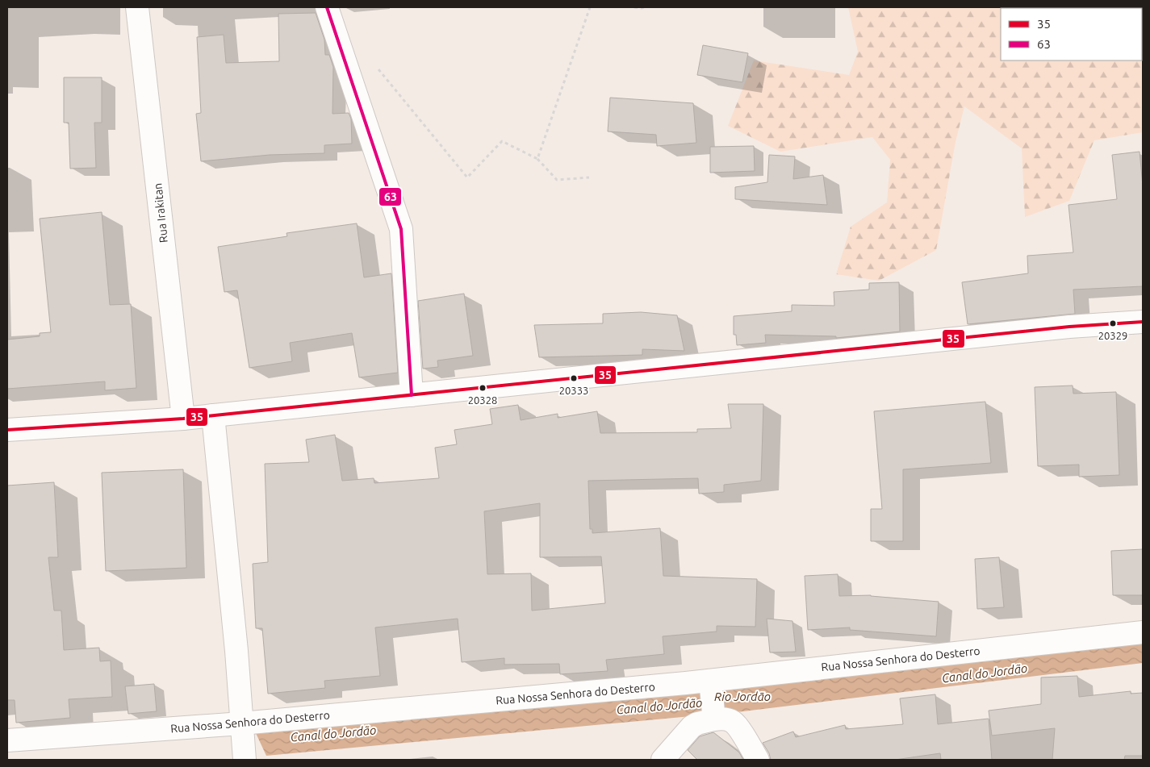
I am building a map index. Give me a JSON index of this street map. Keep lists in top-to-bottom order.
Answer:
{
  "streets": {
    "street": ["Rua Irakitan", "Rua Nossa Senhora do Desterro"]
  },
  "water": ["Canal do Jordão", "Rio Jordão"],
  "places": ["20329", "20333", "20328"],
  "lines": ["transit line 63", "transit line 35"],
  "legend": ["35", "63"]
}
